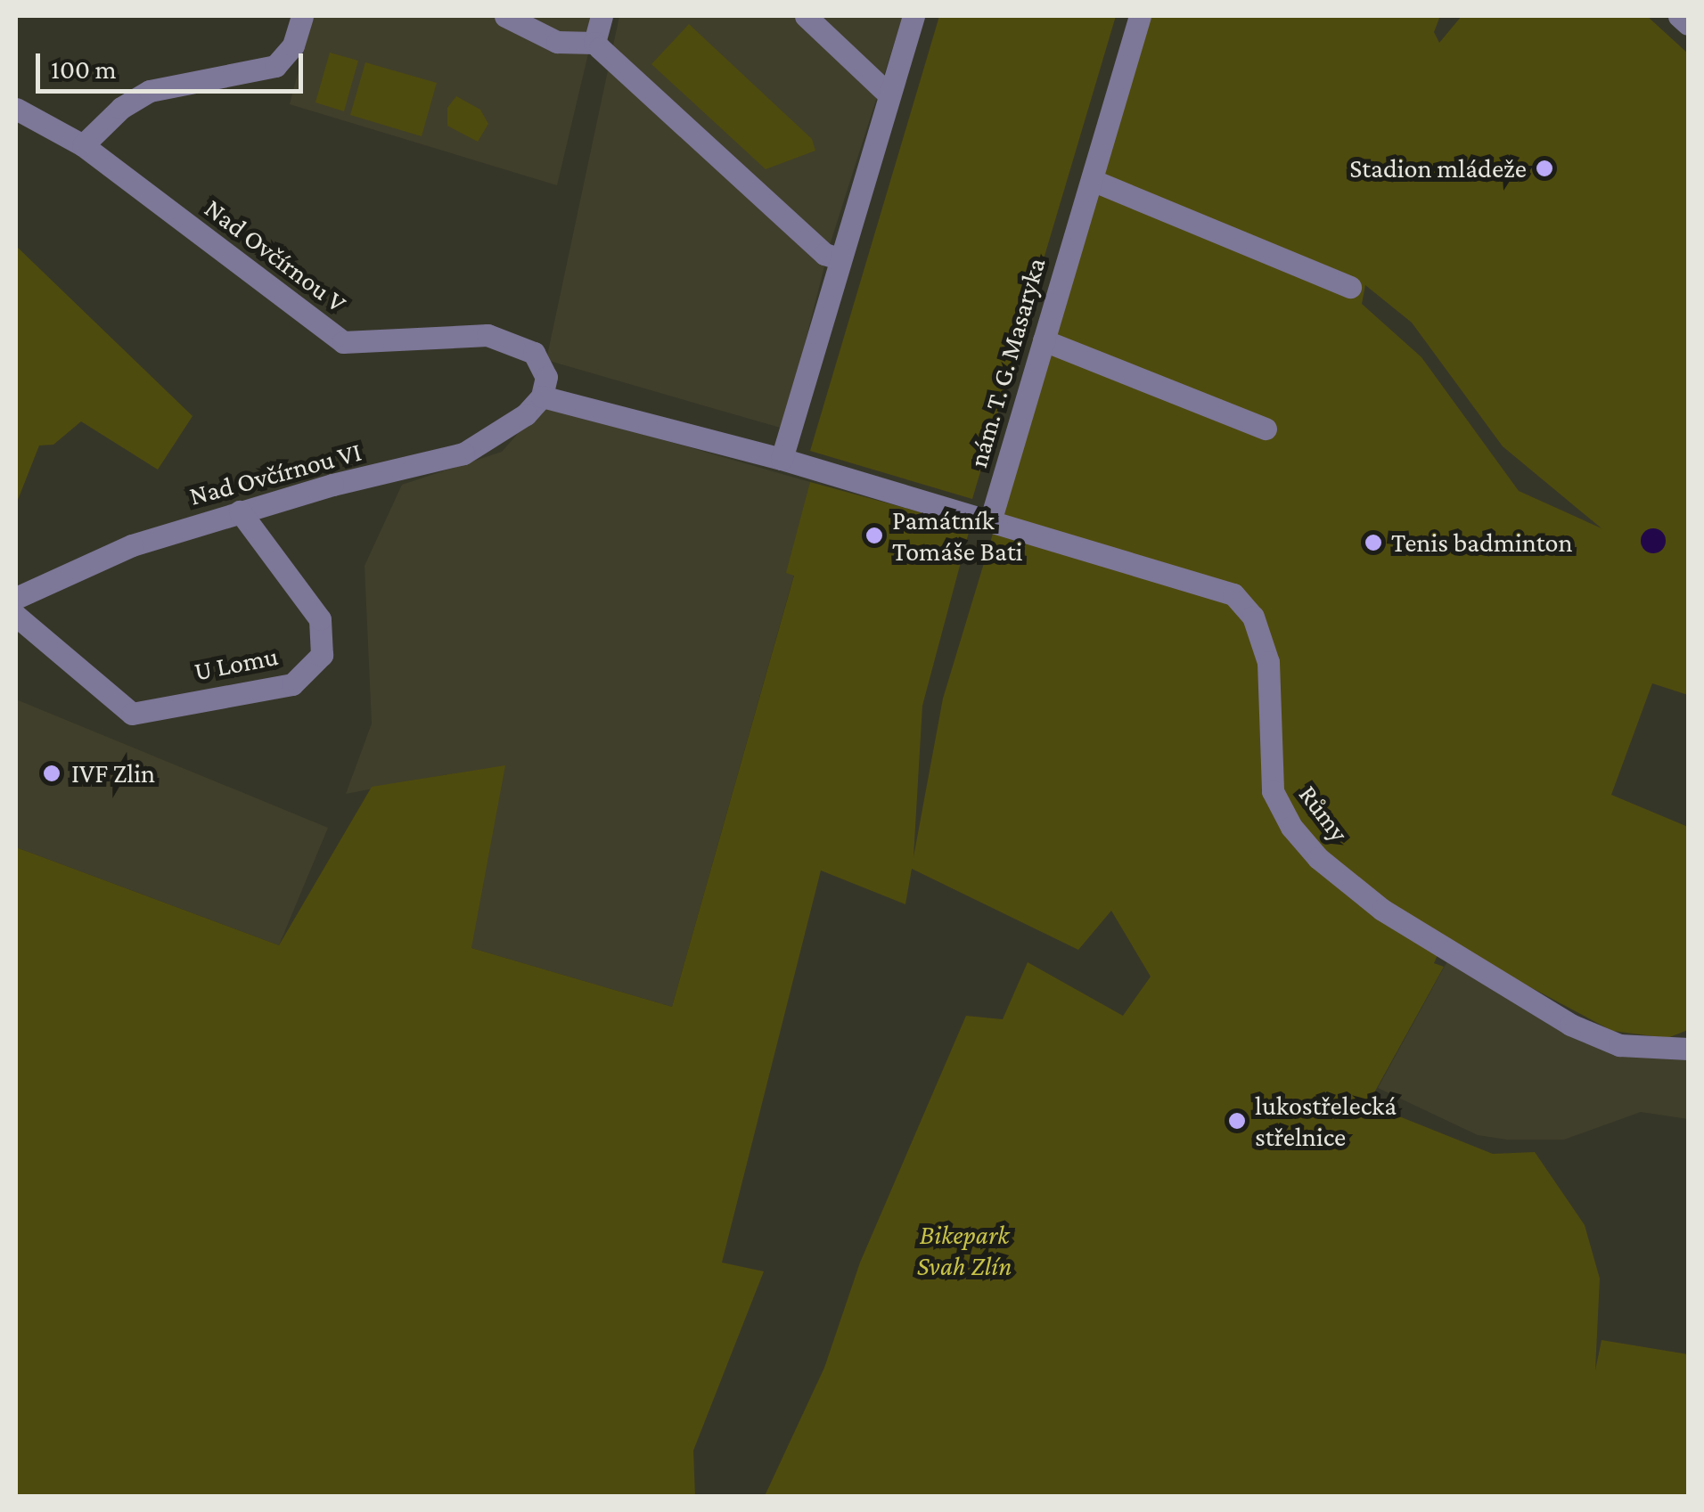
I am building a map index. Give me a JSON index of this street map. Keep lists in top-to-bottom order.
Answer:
{
  "streets": {
    "street": [
      "Nad Ovčírnou V",
      "nám. T. G. Masaryka",
      "Nad Ovčírnou VI",
      "U Lomu",
      "Růmy"
    ]
  },
  "crossings": [
    ["Nad Ovčírnou V", "Nad Ovčírnou VI"],
    ["nám. T. G. Masaryka", "Růmy"],
    ["Nad Ovčírnou VI", "U Lomu"]
  ],
  "parks": ["Bikepark Svah Zlín"],
  "places": [
    "Stadion mládeže",
    "Památník Tomáše Bati",
    "Tenis badminton",
    "IVF Zlin",
    "lukostřelecká střelnice"
  ],
  "scale_bar": "100 m"
}
